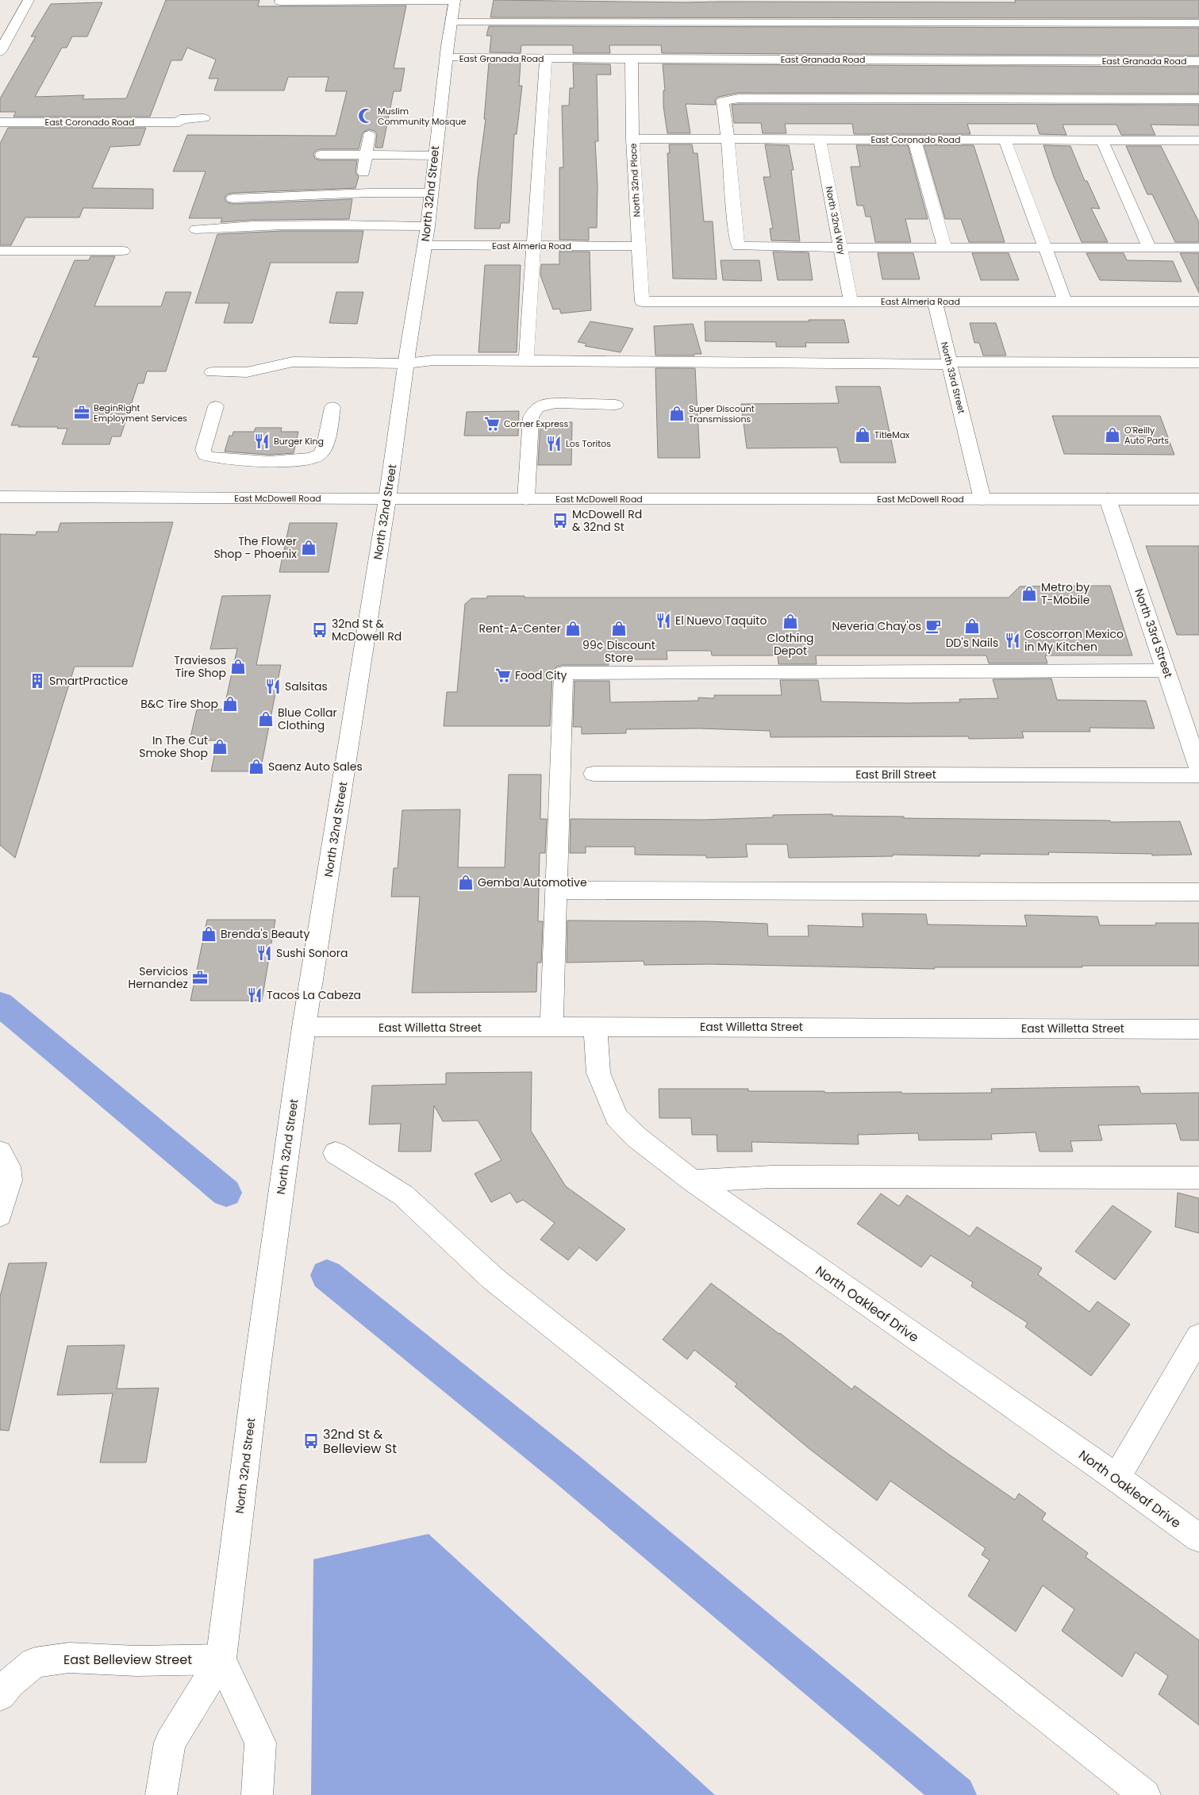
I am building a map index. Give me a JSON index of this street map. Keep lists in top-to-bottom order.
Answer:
{
  "streets": {
    "street": [
      "East Granada Road",
      "East Coronado Road",
      "North 32nd Place",
      "North 32nd Street",
      "North 32nd Way",
      "East Almeria Road",
      "North 33rd Street",
      "East McDowell Road",
      "East Brill Street",
      "East Willetta Street",
      "North Oakleaf Drive",
      "East Belleview Street"
    ]
  },
  "crossings": [
    ["East Granada Road", "North 32nd Place"],
    ["East Granada Road", "North 32nd Street"],
    ["East Coronado Road", "North 32nd Place"],
    ["East Coronado Road", "North 32nd Way"],
    ["North 32nd Place", "East Almeria Road"],
    ["North 32nd Street", "East Almeria Road"],
    ["North 32nd Street", "East McDowell Road"],
    ["North 32nd Street", "East Willetta Street"],
    ["North 32nd Street", "East Belleview Street"],
    ["North 32nd Way", "East Almeria Road"],
    ["East Almeria Road", "North 33rd Street"],
    ["North 33rd Street", "East McDowell Road"],
    ["East Willetta Street", "North Oakleaf Drive"]
  ],
  "places": {
    "mosque": ["Muslim Community Mosque"],
    "office": ["BeginRight Employment Services", "Servicios Hernandez"],
    "shop": [
      "Super Discount Transmissions",
      "TitleMax",
      "O'Reilly Auto Parts",
      "The Flower Shop - Phoenix",
      "Metro by T-Mobile",
      "Clothing Depot",
      "DD's Nails",
      "Rent-A-Center",
      "99¢ Discount Store",
      "Traviesos Tire Shop",
      "B&C Tire Shop",
      "Blue Collar Clothing",
      "In The Cut Smoke Shop",
      "Saenz Auto Sales",
      "Gemba Automotive",
      "Brenda's Beauty"
    ],
    "supermarket": ["Corner Express", "Food City"],
    "restaurant": [
      "Burger King",
      "Los Toritos",
      "El Nuevo Taquito",
      "Coscorron Mexico in My Kitchen",
      "Salsitas",
      "Sushi Sonora",
      "Tacos La Cabeza"
    ],
    "bus stop": ["McDowell Rd & 32nd St", "32nd St & McDowell Rd", "32nd St & Belleview St"],
    "cafe": ["Neveria Chay'os"],
    "building": ["SmartPractice"]
  }
}
